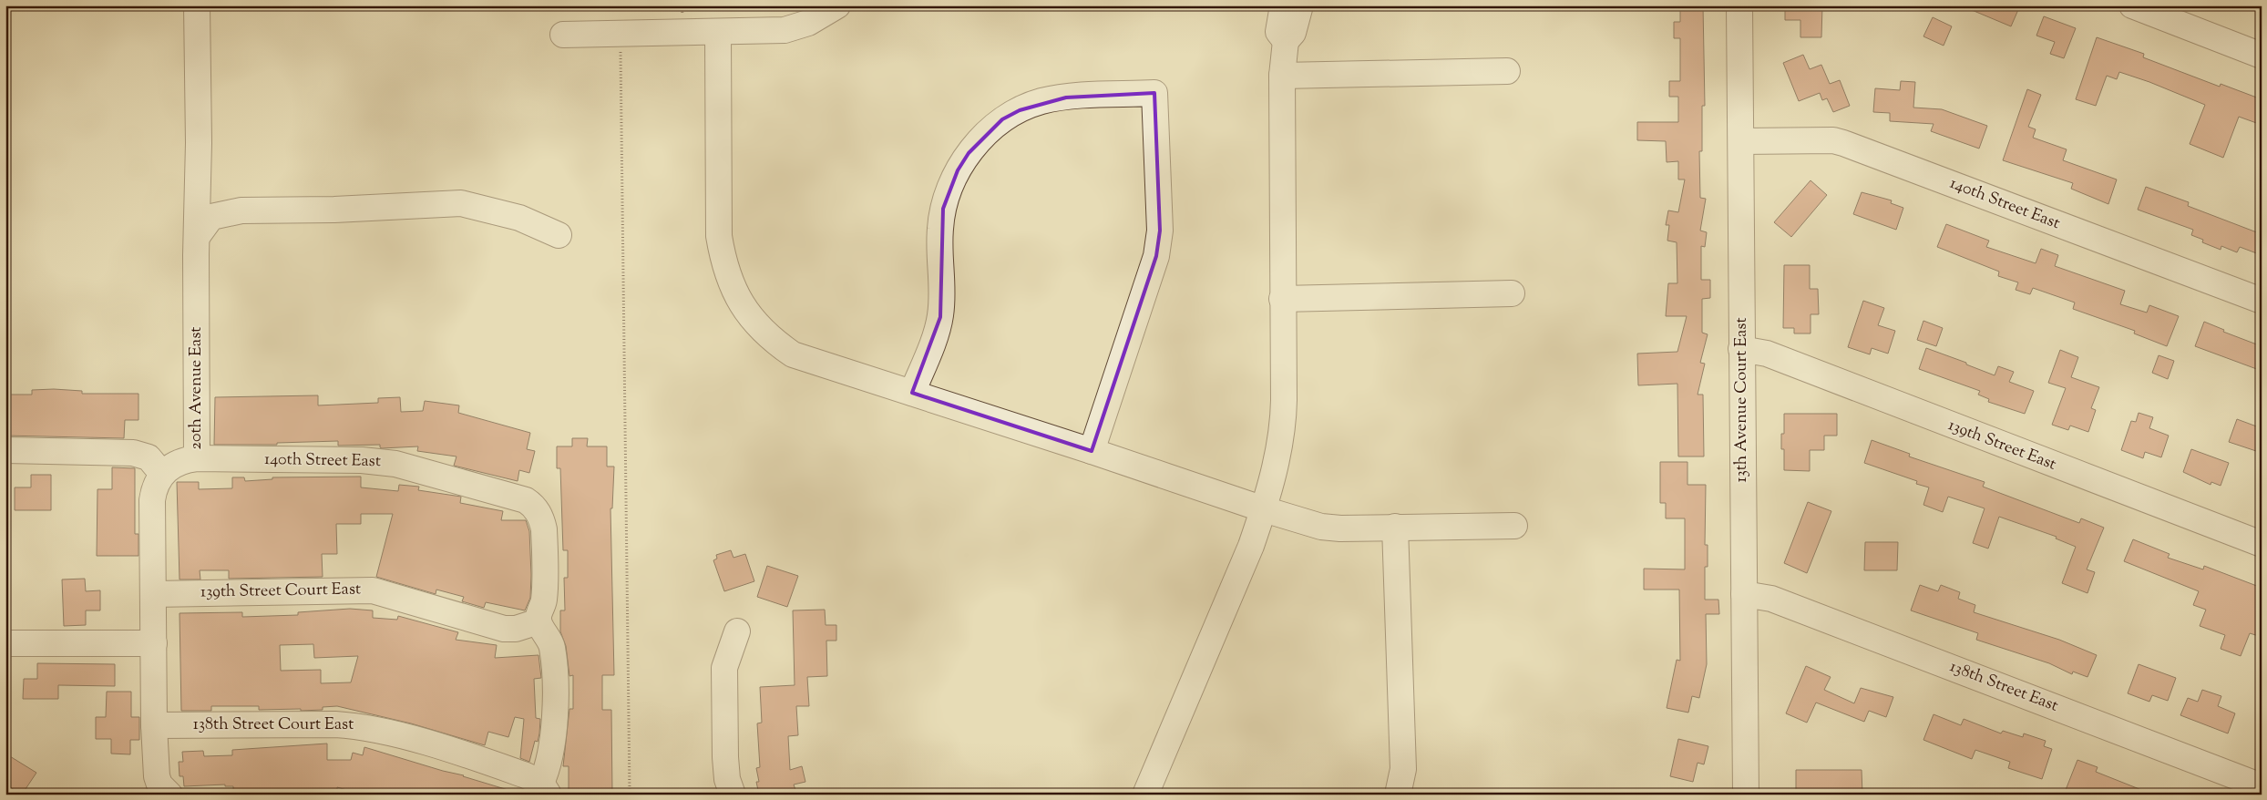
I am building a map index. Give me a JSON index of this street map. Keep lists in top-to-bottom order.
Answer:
{
  "streets": {
    "street": [
      "140th Street East",
      "20th Avenue East",
      "13th Avenue Court East",
      "139th Street East",
      "139th Street Court East",
      "138th Street East",
      "138th Street Court East"
    ]
  },
  "crossings": [
    ["140th Street East", "20th Avenue East"],
    ["140th Street East", "13th Avenue Court East"],
    ["140th Street East", "139th Street Court East"],
    ["13th Avenue Court East", "139th Street East"],
    ["13th Avenue Court East", "138th Street East"]
  ]
}
